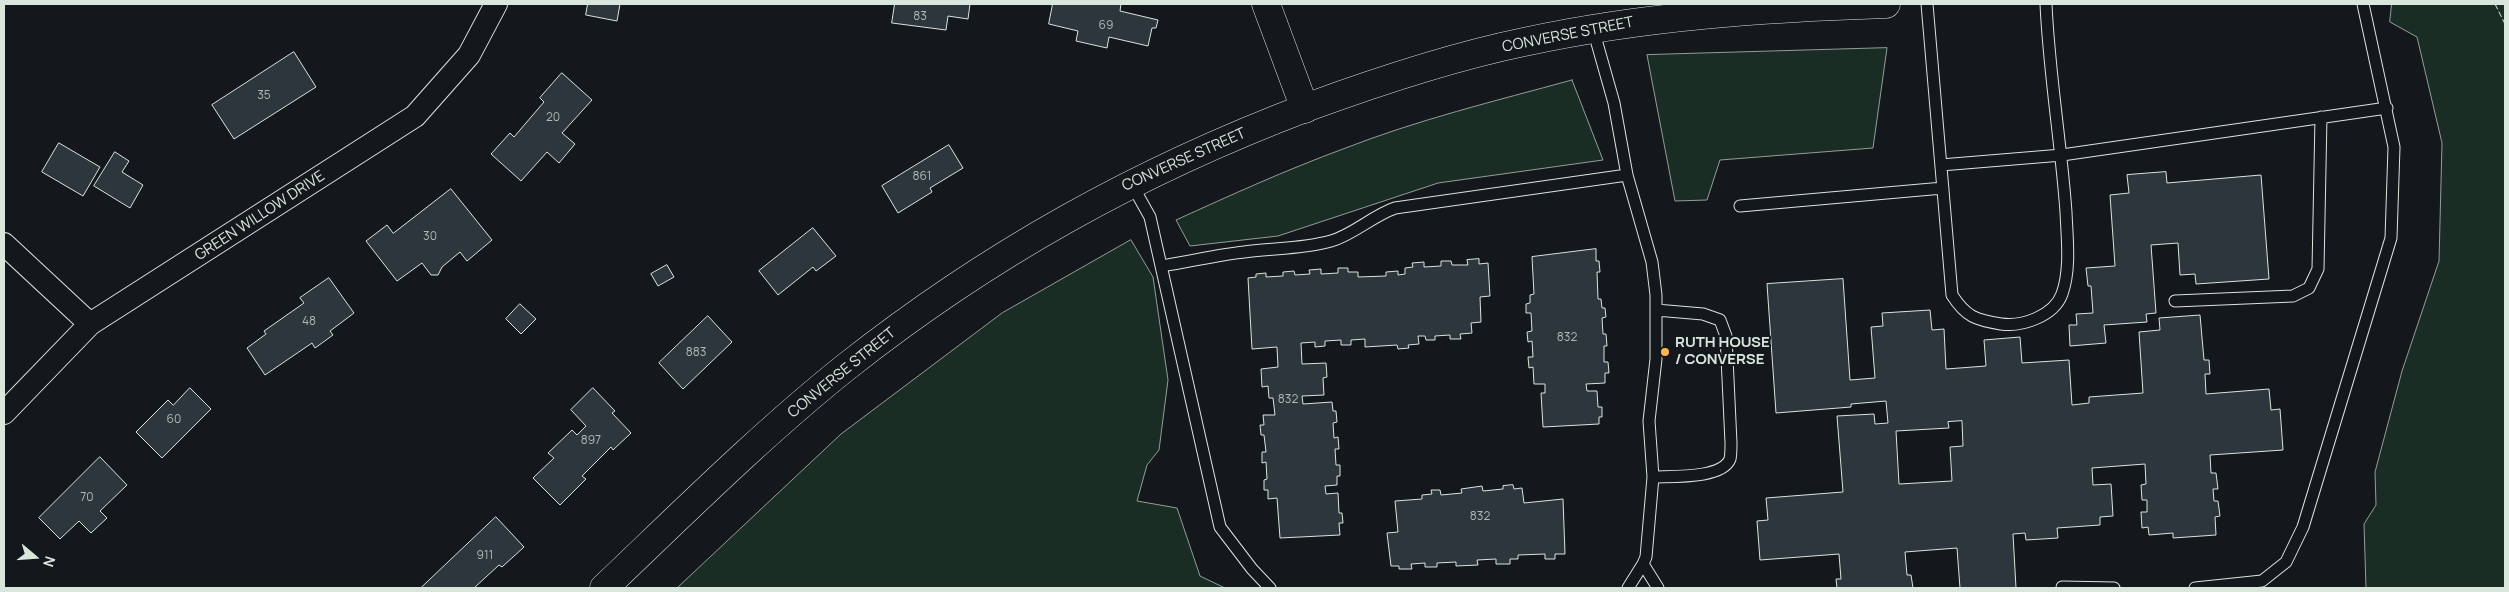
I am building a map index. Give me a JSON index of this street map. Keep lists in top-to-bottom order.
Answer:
{
  "streets": {
    "main road": ["CONVERSE STREET"],
    "street": ["GREEN WILLOW DRIVE"]
  },
  "places": ["RUTH HOUSE / CONVERSE"],
  "house_numbers": [
    "83",
    "69",
    "35",
    "20",
    "861",
    "30",
    "48",
    "832",
    "883",
    "832",
    "60",
    "897",
    "70",
    "832",
    "911"
  ],
  "north": "right"
}
